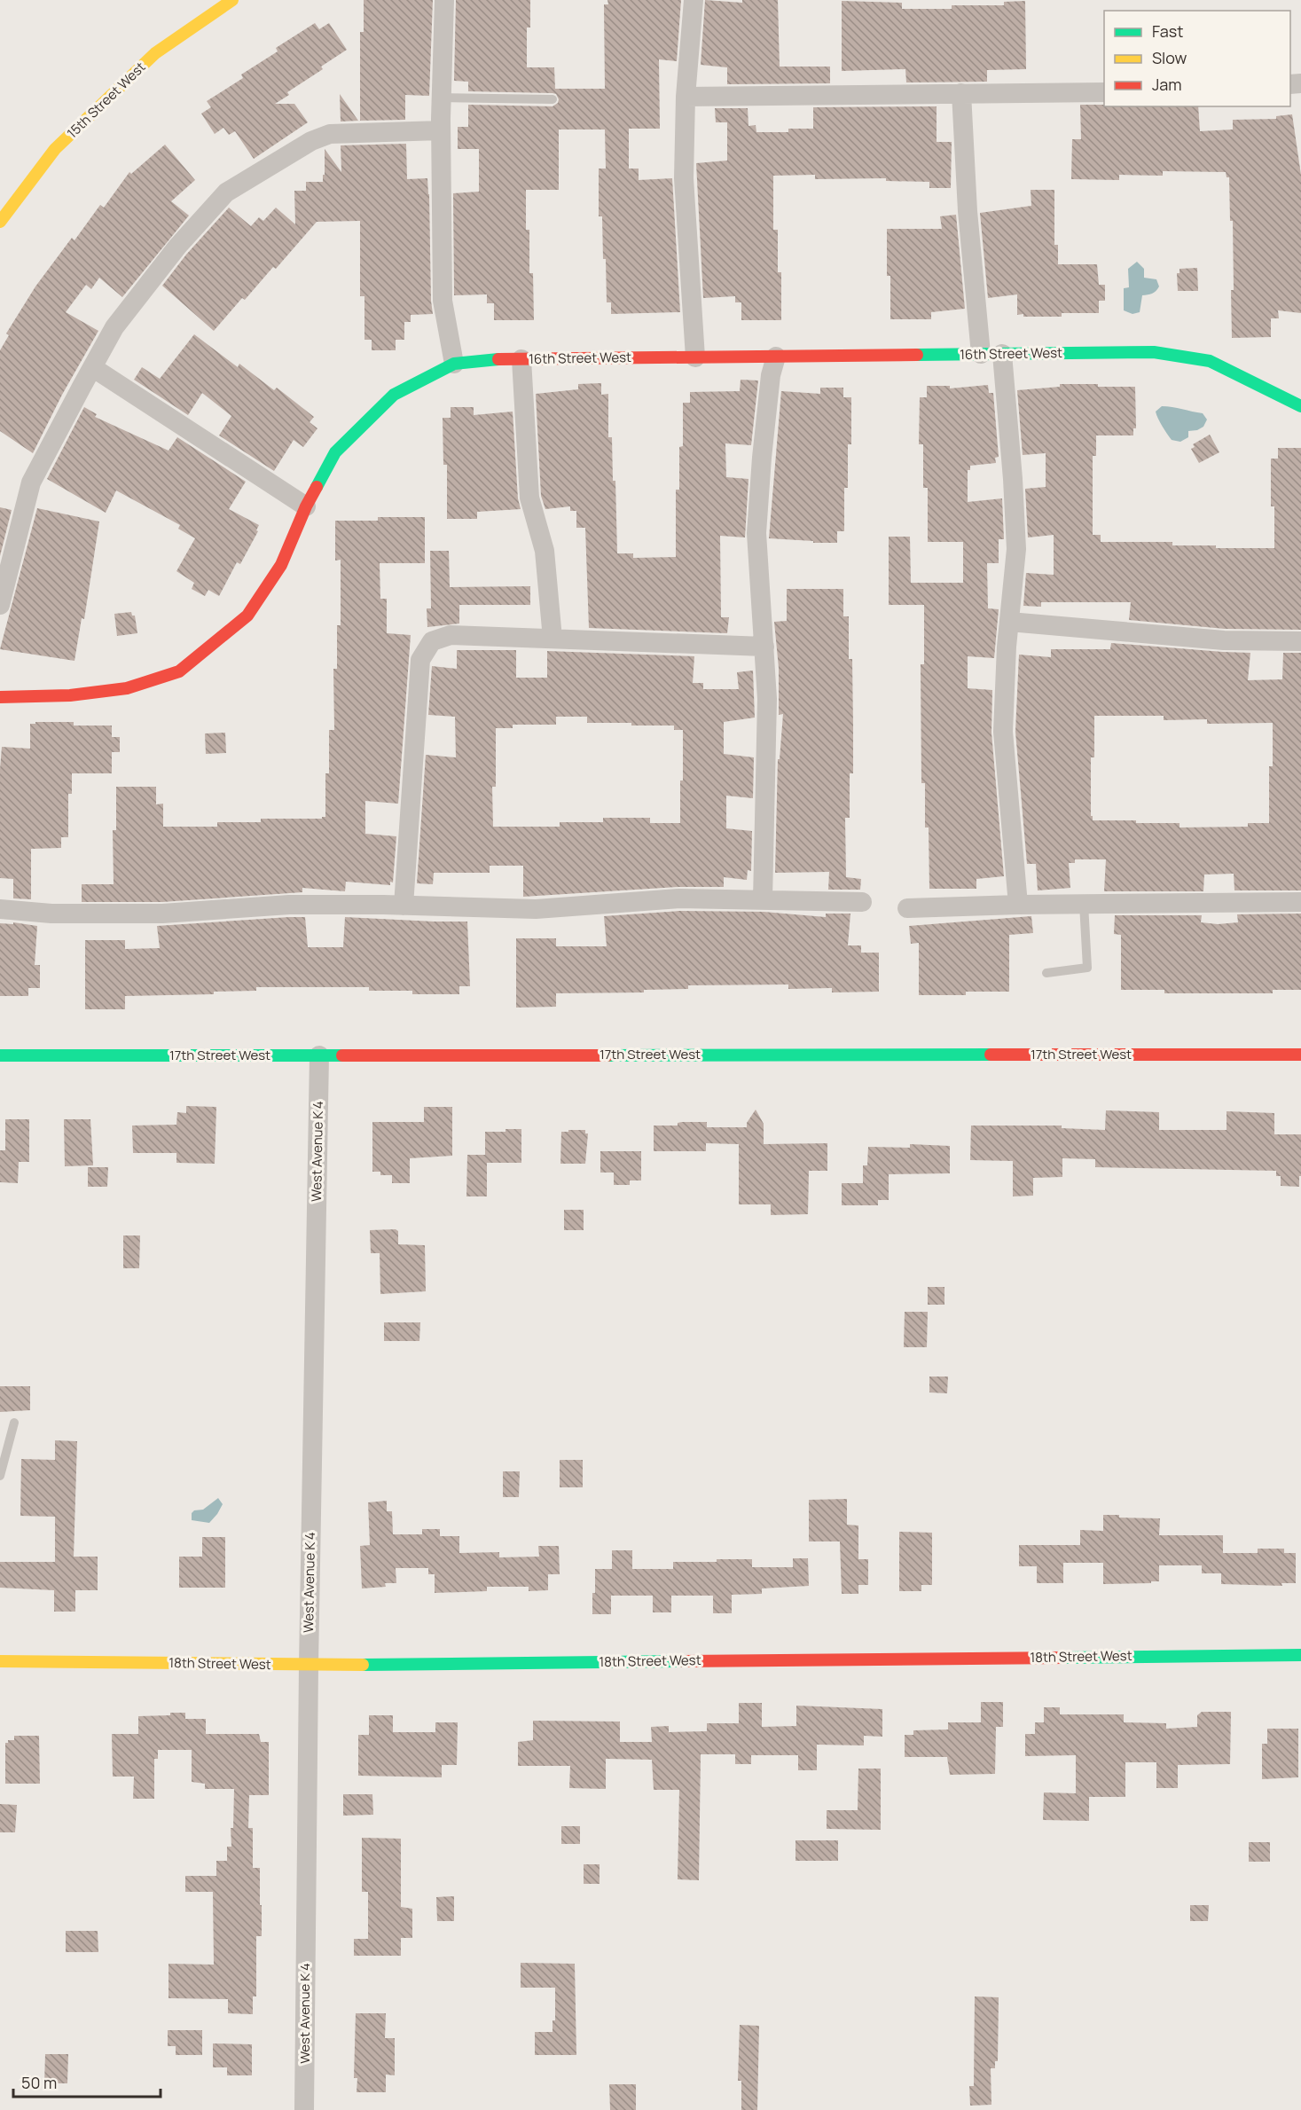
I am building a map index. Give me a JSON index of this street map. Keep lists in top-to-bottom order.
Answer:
{
  "streets": {
    "street": [
      "15th Street West",
      "16th Street West",
      "17th Street West",
      "West Avenue K 4",
      "18th Street West"
    ]
  },
  "crossings": [
    ["17th Street West", "West Avenue K 4"],
    ["West Avenue K 4", "18th Street West"]
  ],
  "legend": ["Fast", "Slow", "Jam"],
  "scale_bar": "50 m"
}
